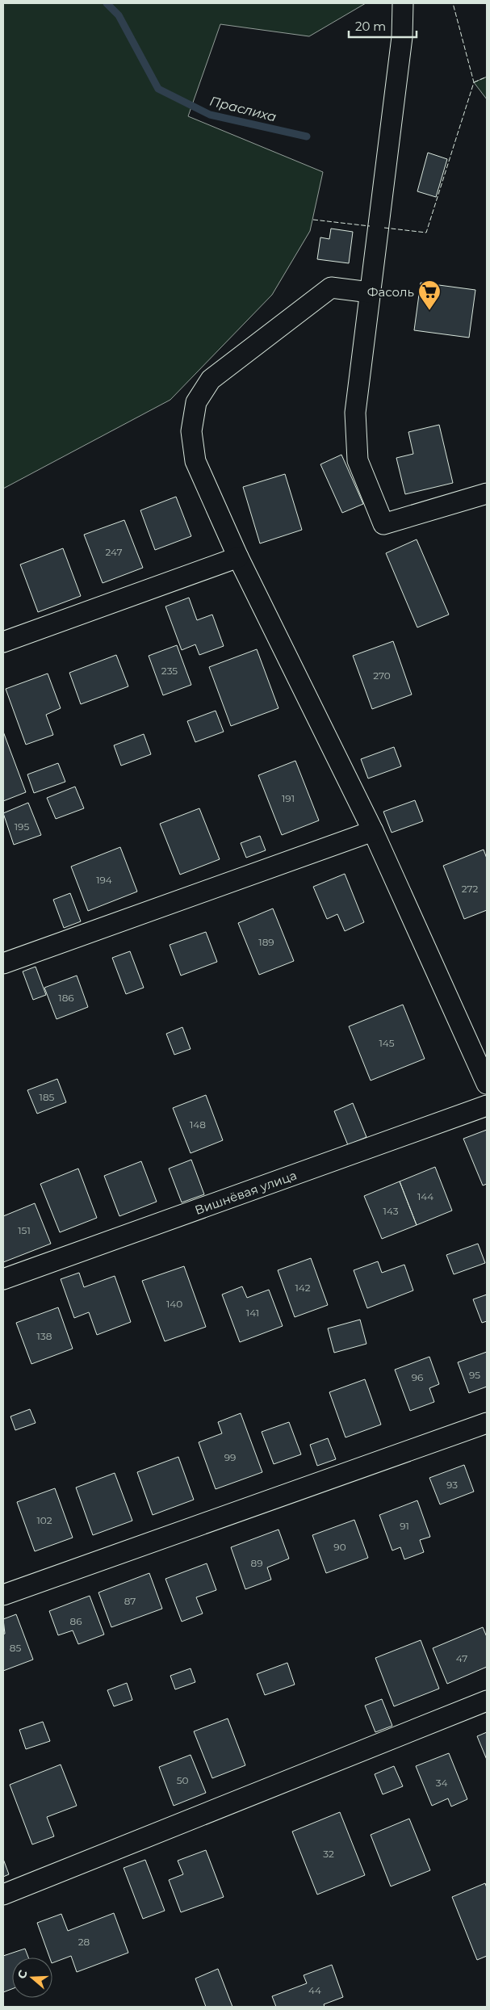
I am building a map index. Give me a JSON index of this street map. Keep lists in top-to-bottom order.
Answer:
{
  "streets": {
    "street": ["Вишнёвая улица"]
  },
  "water": ["Праслиха"],
  "places": {
    "supermarket": ["Фасоль"]
  },
  "house_numbers": [
    "247",
    "235",
    "270",
    "191",
    "195",
    "194",
    "272",
    "189",
    "186",
    "145",
    "185",
    "148",
    "144",
    "143",
    "151",
    "142",
    "140",
    "141",
    "138",
    "95",
    "96",
    "99",
    "93",
    "102",
    "91",
    "90",
    "89",
    "87",
    "86",
    "85",
    "47",
    "50",
    "34",
    "32",
    "28",
    "44"
  ],
  "scale_bar": "20 m",
  "north": "left"
}
